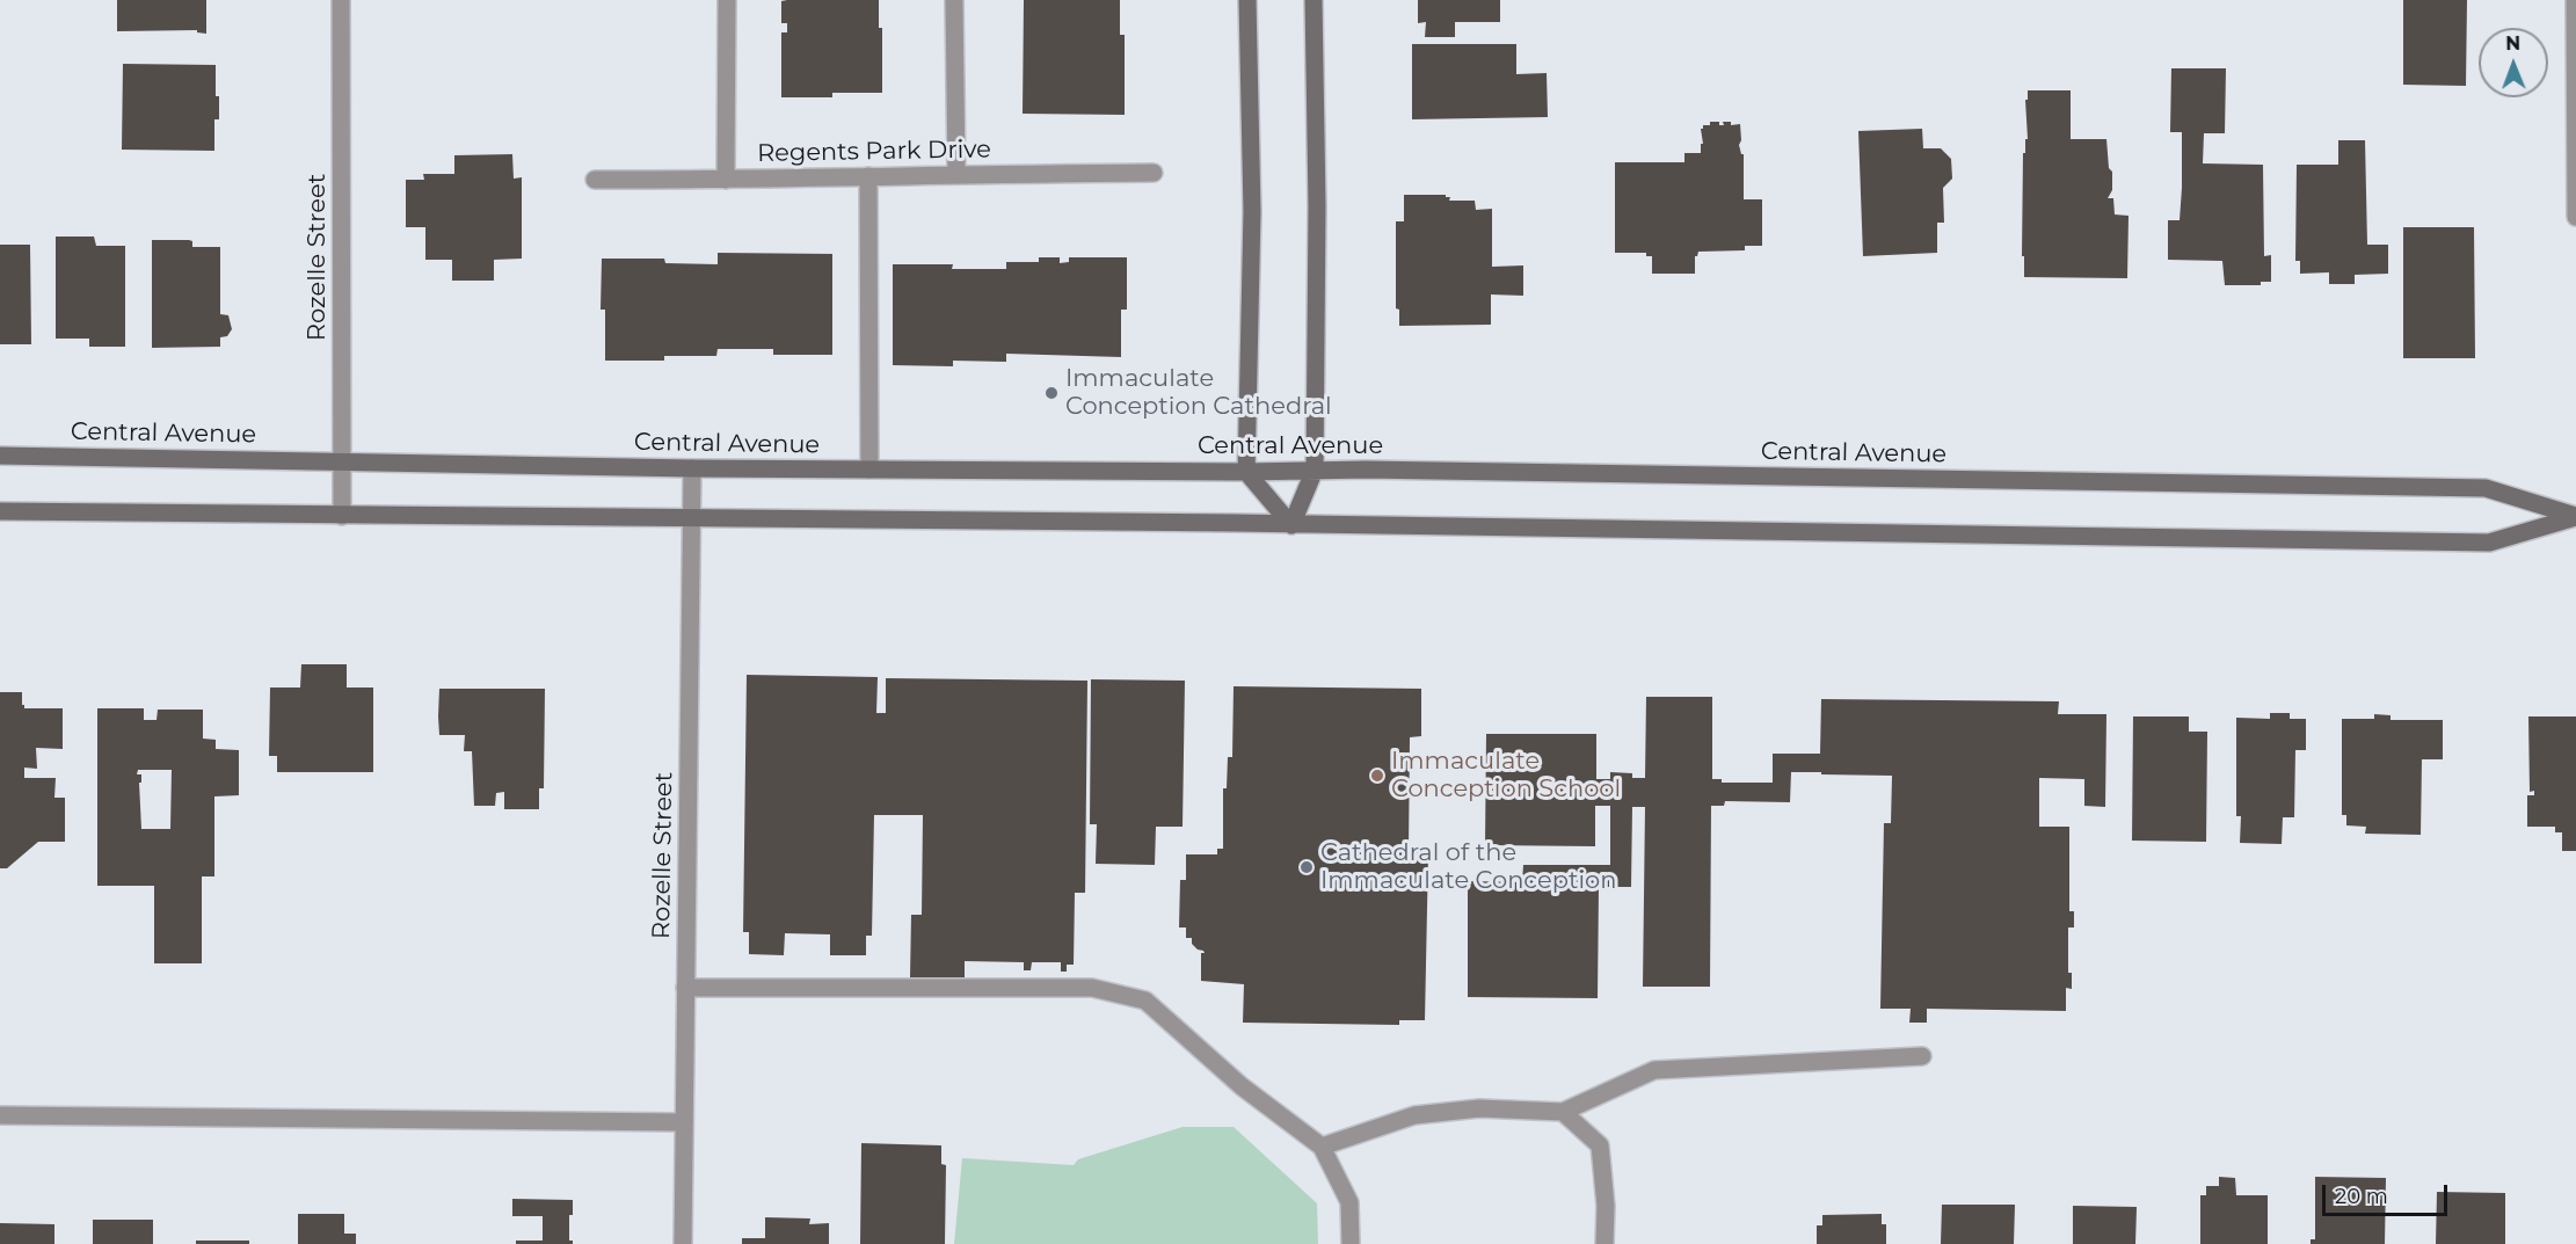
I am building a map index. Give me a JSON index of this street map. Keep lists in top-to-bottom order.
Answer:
{
  "streets": {
    "main road": ["Central Avenue"],
    "street": ["Regents Park Drive", "Rozelle Street"]
  },
  "crossings": [
    ["Rozelle Street", "Central Avenue"]
  ],
  "places": ["Immaculate Conception Cathedral", "Immaculate Conception School", "Cathedral of the Immaculate Conception"],
  "scale_bar": "20 m",
  "north": "top"
}
